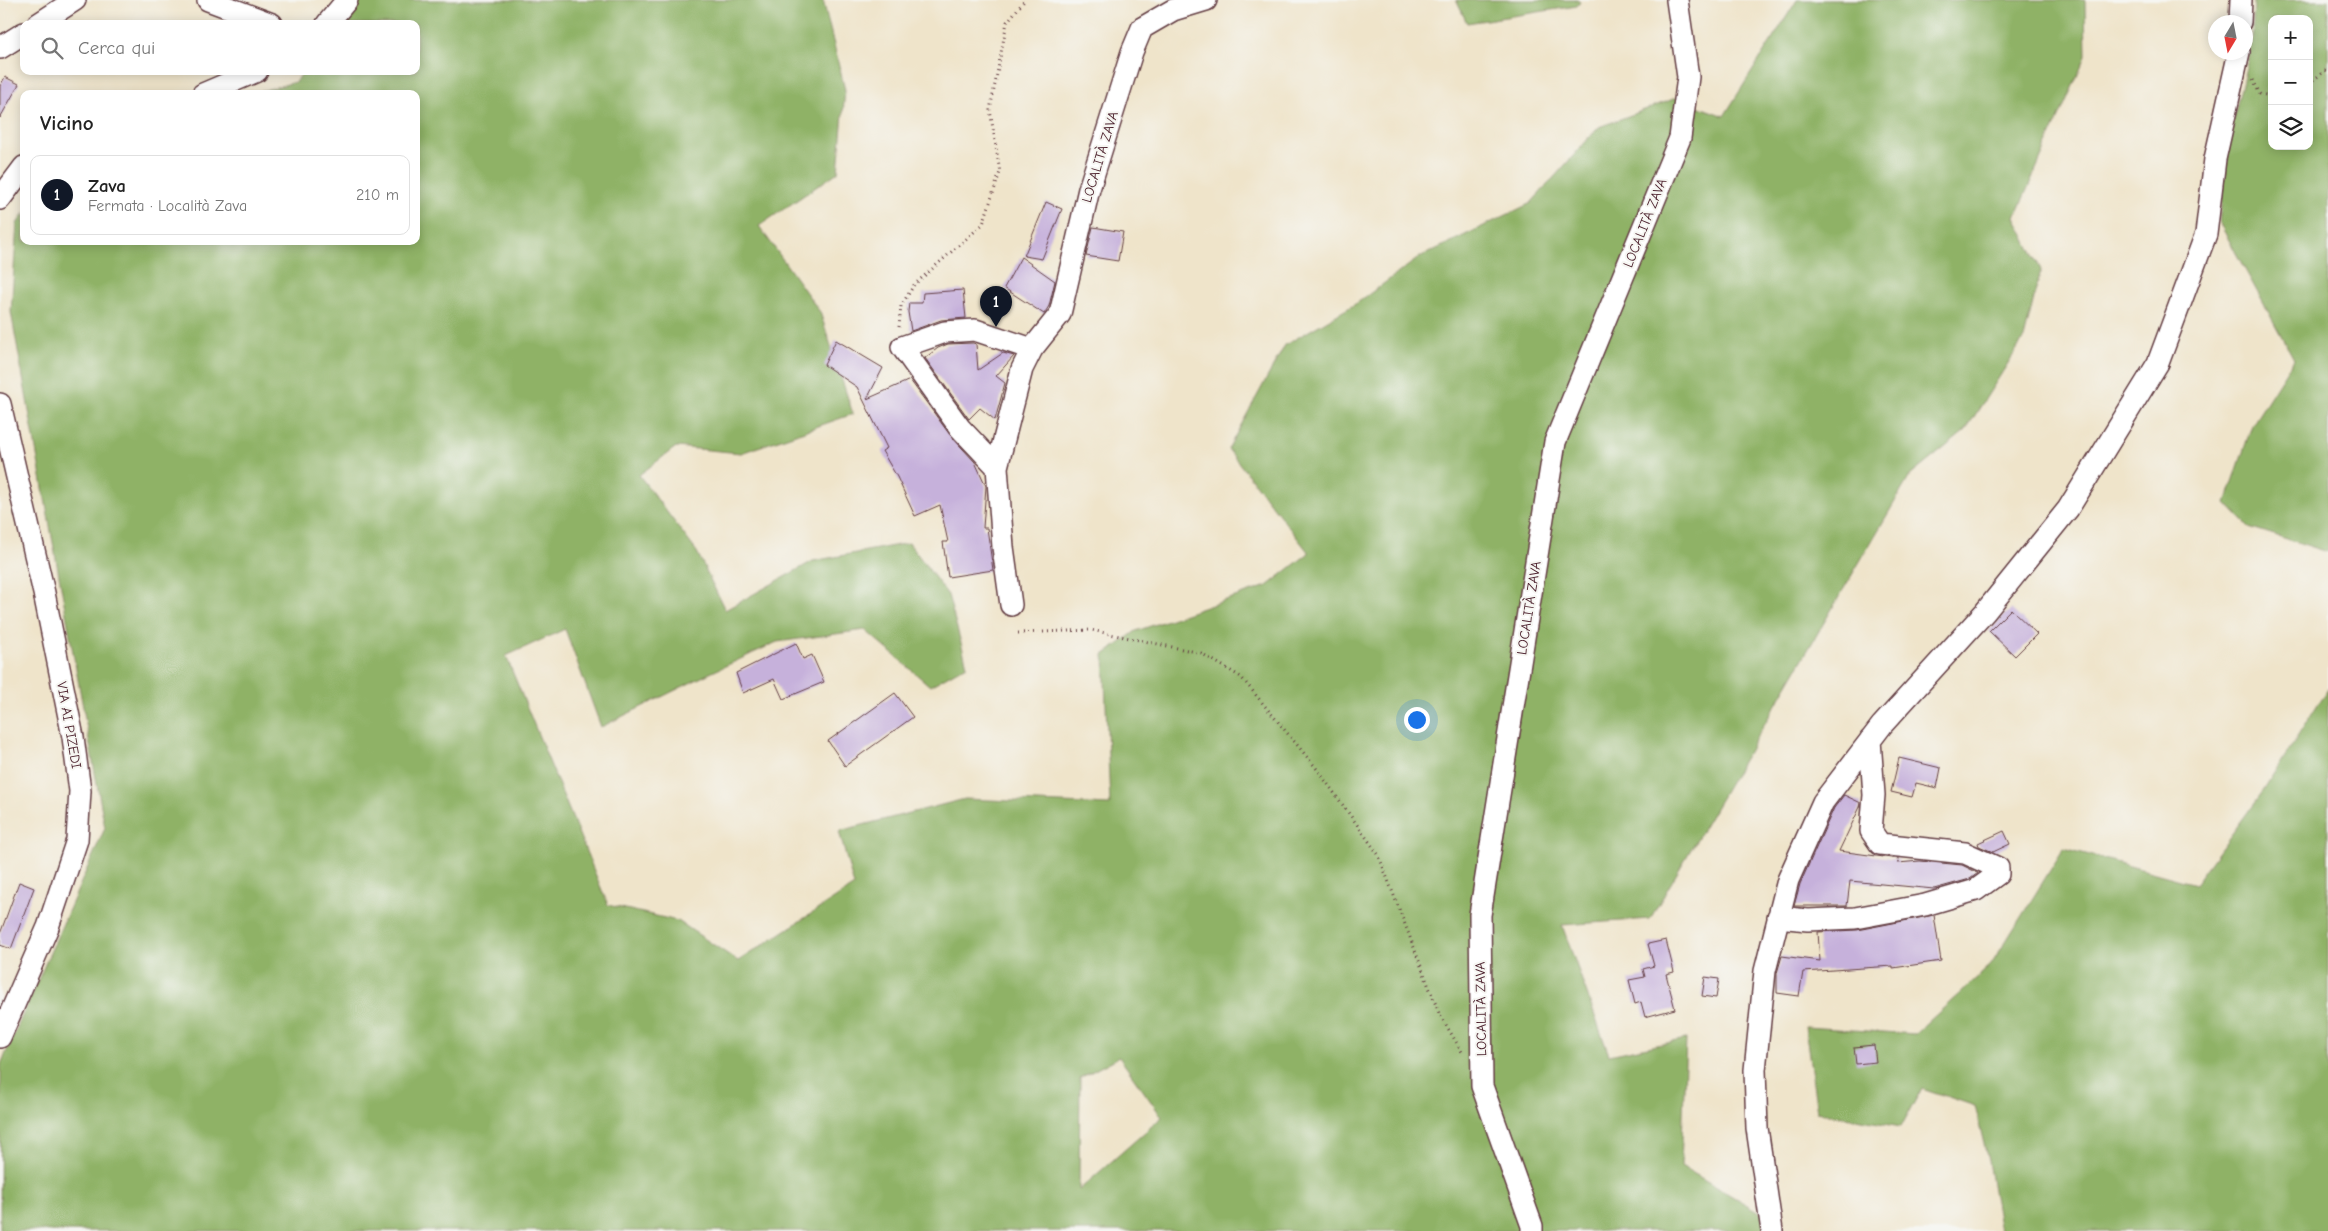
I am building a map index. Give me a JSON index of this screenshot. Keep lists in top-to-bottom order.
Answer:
{
  "streets": {
    "street": ["LOCALITÀ ZAVA", "VIA AI PIZEDI"]
  },
  "north": "bottom",
  "page": {
    "map_buttons": ["+", "−"],
    "search": "Cerca qui",
    "heading": "Vicino",
    "list": [
      {
        "mark": "1",
        "name": "Zava",
        "note": "Fermata · Località Zava",
        "value": "210 m"
      }
    ],
    "pins": "1"
  }
}
